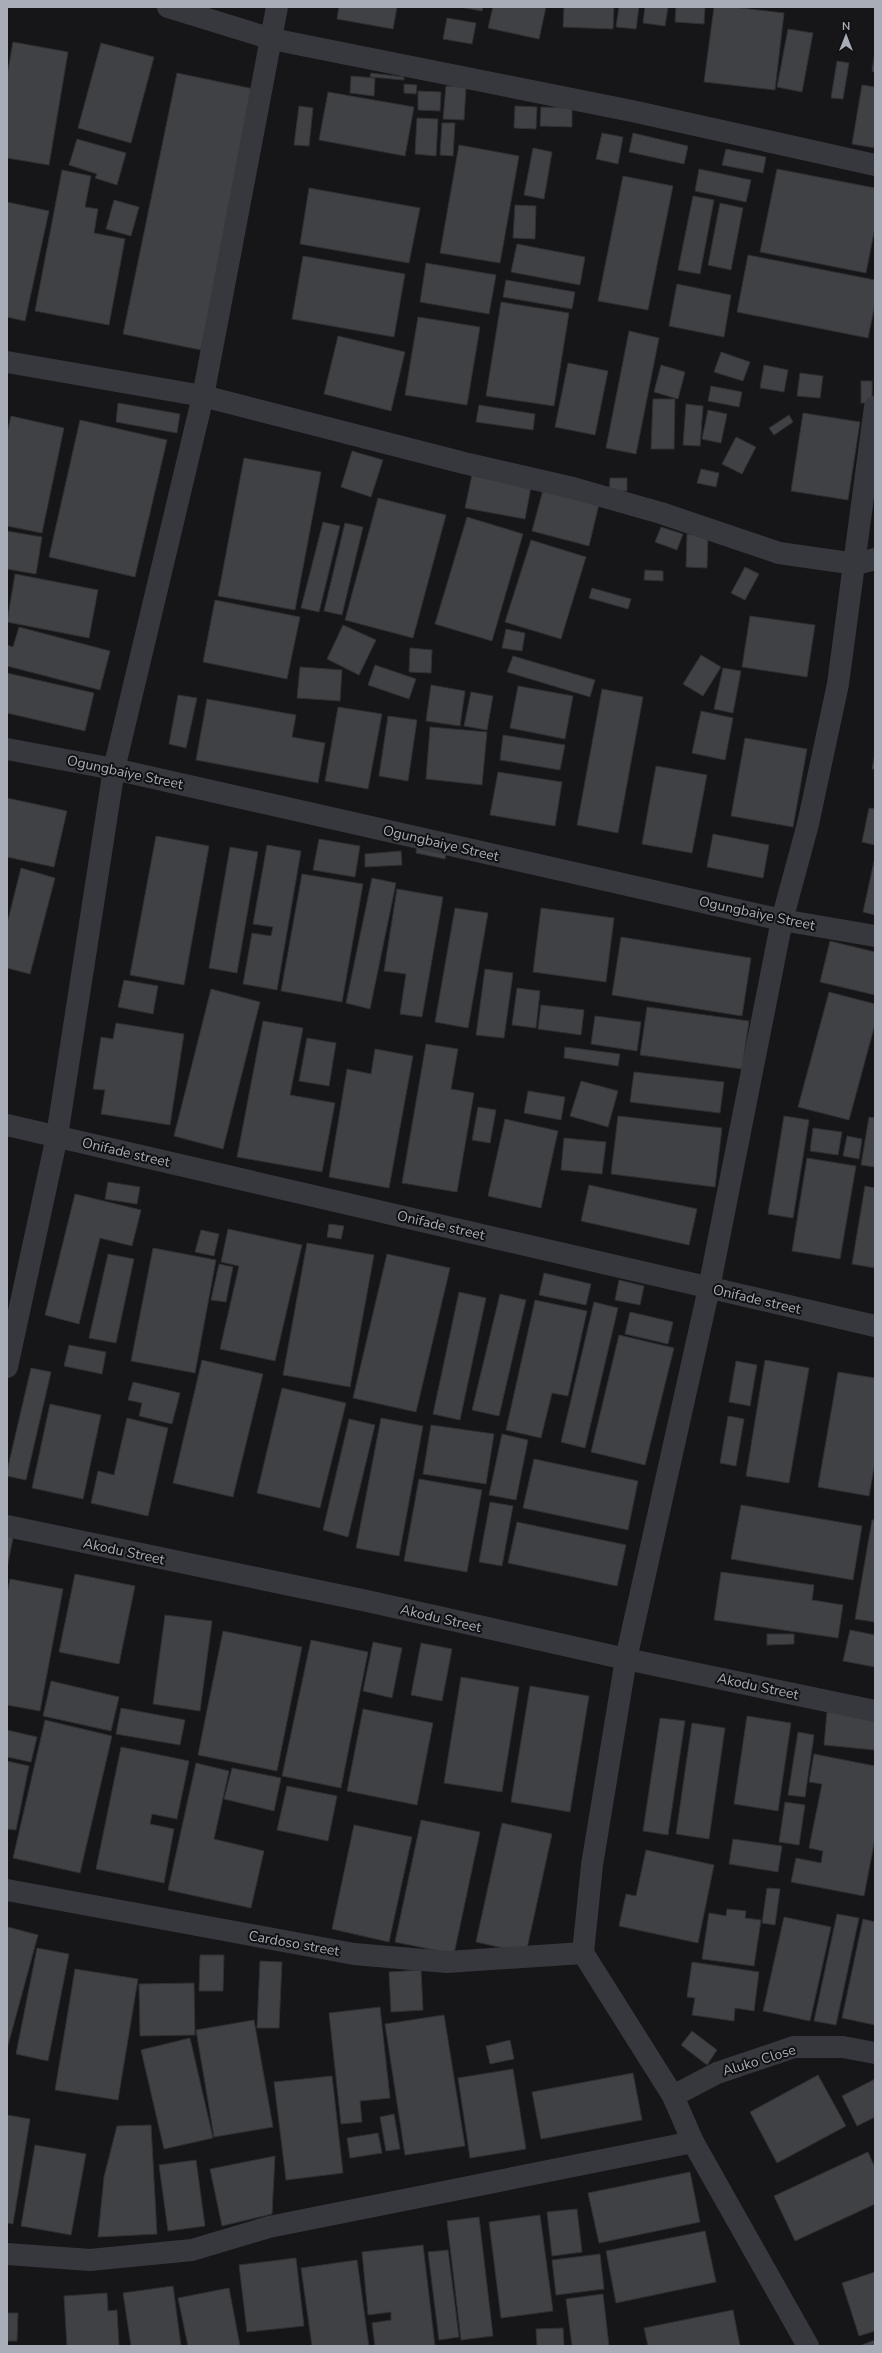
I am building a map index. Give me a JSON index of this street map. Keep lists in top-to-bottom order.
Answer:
{
  "streets": {
    "street": [
      "Ogungbaiye Street",
      "Onifade street",
      "Akodu Street",
      "Cardoso street",
      "Aluko Close"
    ]
  },
  "north": "top"
}
